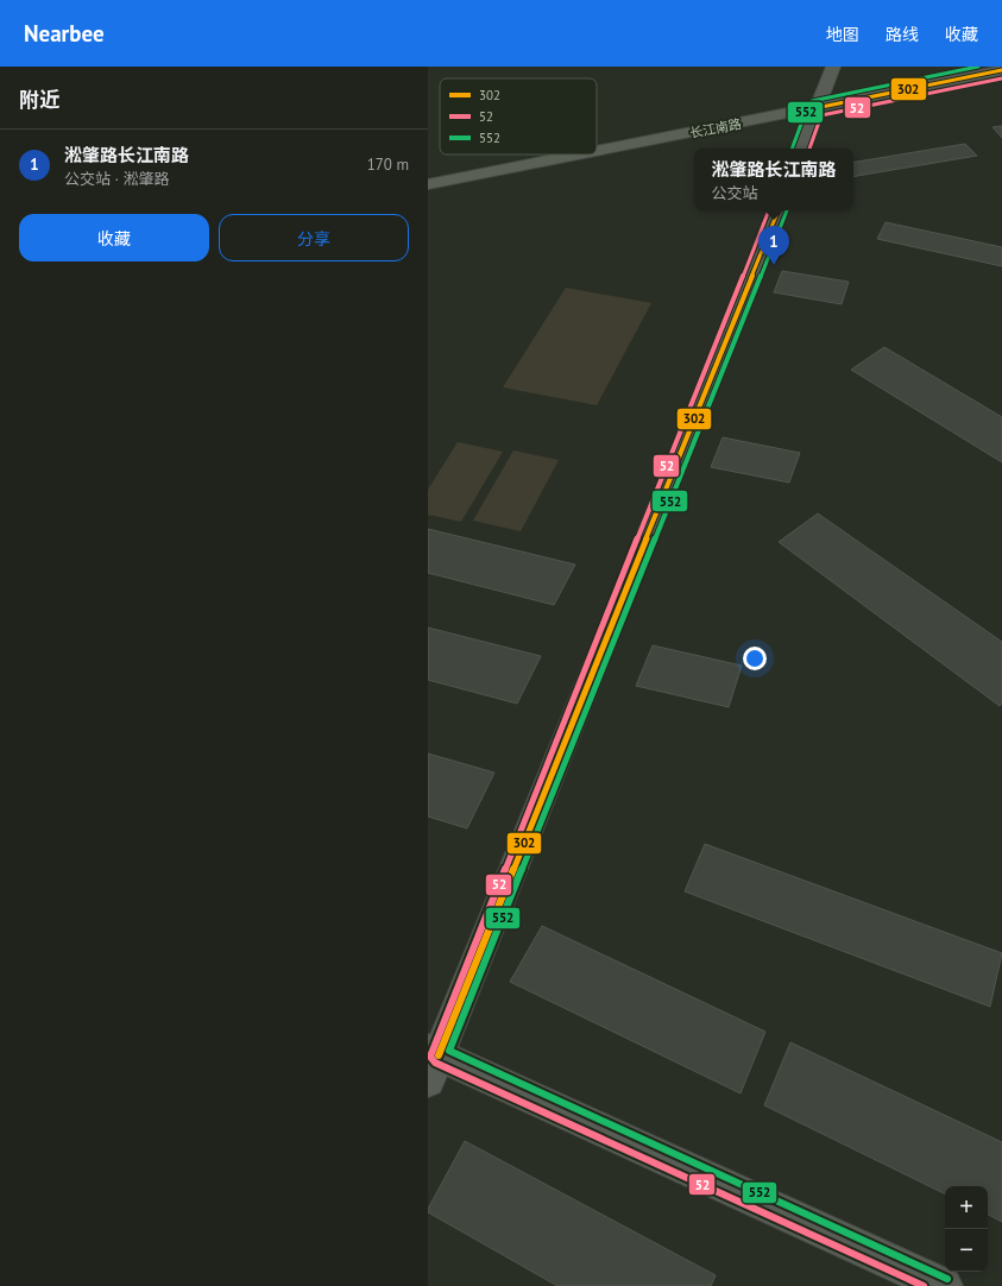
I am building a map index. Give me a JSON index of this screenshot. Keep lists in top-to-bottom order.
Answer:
{
  "streets": {
    "main road": ["长江南路"]
  },
  "lines": ["transit line 552", "transit line 302", "transit line 52"],
  "legend": ["302", "52", "552"],
  "page": {
    "header": "Nearbee",
    "nav": ["地图", "路线", "收藏"],
    "heading": "附近",
    "list": [
      {
        "mark": "1",
        "name": "淞肇路长江南路",
        "note": "公交站 · 淞肇路",
        "value": "170 m"
      }
    ],
    "popup": ["淞肇路长江南路", "公交站"],
    "buttons": ["收藏", "分享"],
    "pins": "1",
    "map_buttons": ["+", "−"]
  }
}
